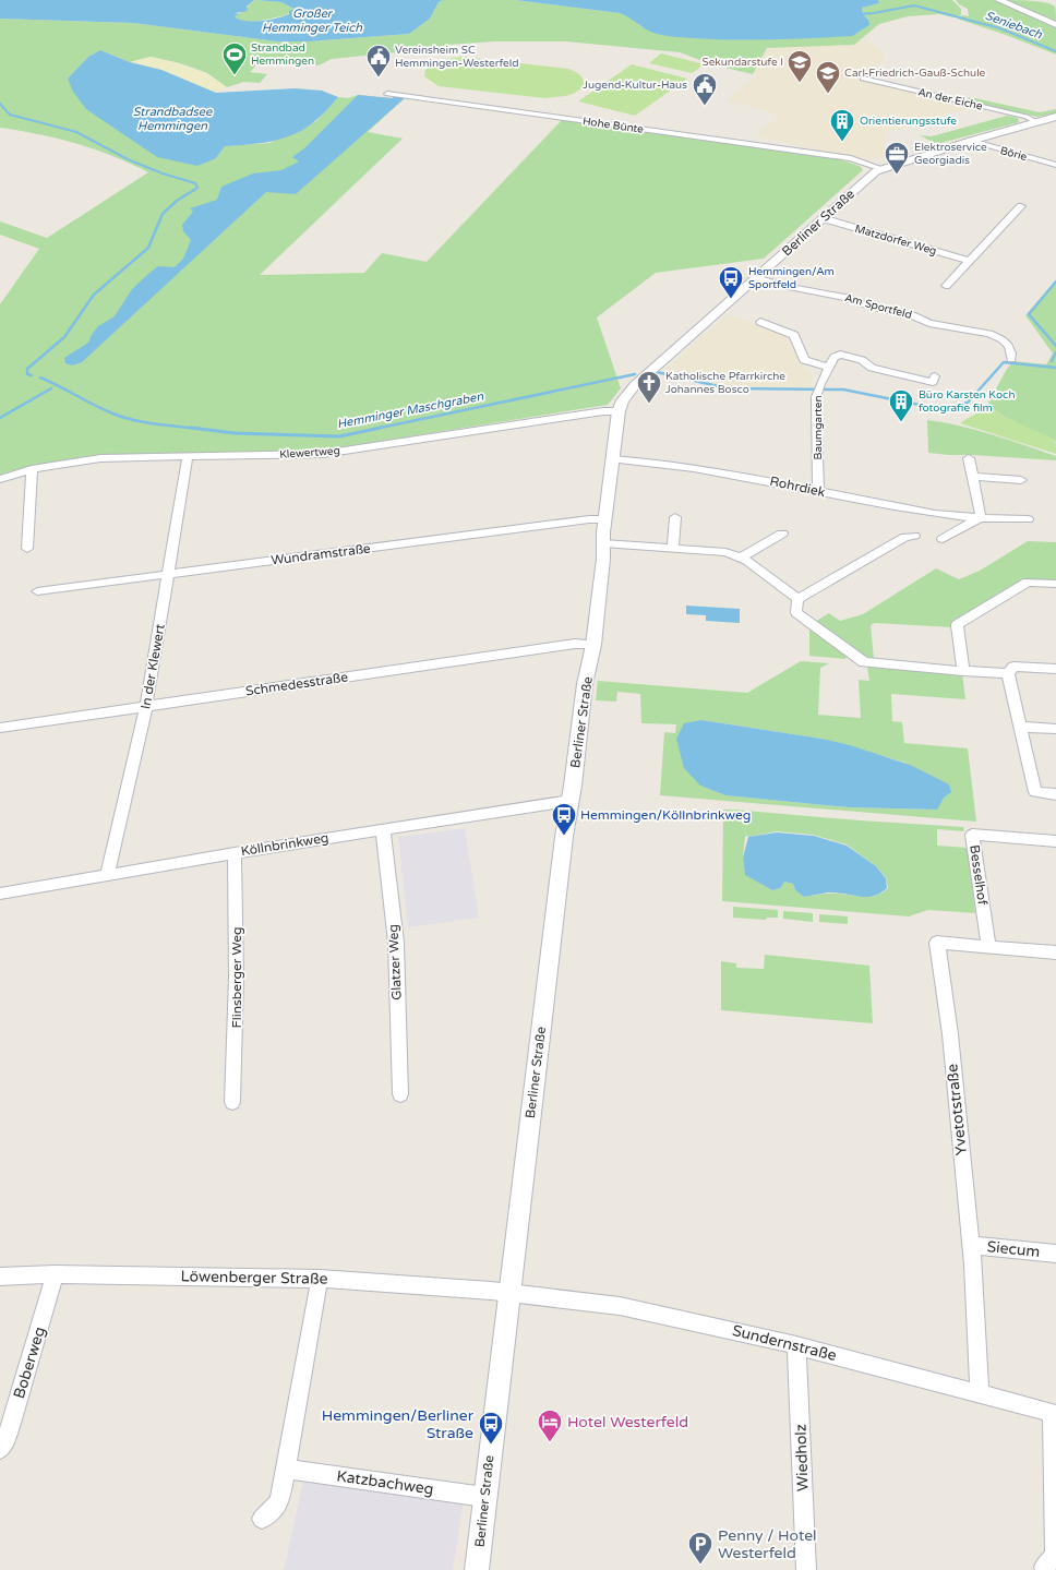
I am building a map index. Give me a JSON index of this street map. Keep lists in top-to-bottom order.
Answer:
{
  "streets": {
    "street": [
      "An der Eiche",
      "Hohe Bünte",
      "Börie",
      "Berliner Straße",
      "Matzdorfer Weg",
      "Am Sportfeld",
      "Baumgarten",
      "Klewertweg",
      "Rohrdiek",
      "Wundramstraße",
      "In der Klewert",
      "Schmedesstraße",
      "Köllnbrinkweg",
      "Besselhof",
      "Glatzer Weg",
      "Flinsberger Weg",
      "Yvetotstraße",
      "Siecum",
      "Löwenberger Straße",
      "Sundernstraße",
      "Boberweg",
      "Wiedholz",
      "Katzbachweg"
    ]
  },
  "crossings": [
    ["An der Eiche", "Berliner Straße"],
    ["Hohe Bünte", "Berliner Straße"],
    ["Börie", "Berliner Straße"],
    ["Berliner Straße", "Matzdorfer Weg"],
    ["Berliner Straße", "Am Sportfeld"],
    ["Berliner Straße", "Klewertweg"],
    ["Berliner Straße", "Rohrdiek"],
    ["Berliner Straße", "Wundramstraße"],
    ["Berliner Straße", "Schmedesstraße"],
    ["Berliner Straße", "Köllnbrinkweg"],
    ["Berliner Straße", "Löwenberger Straße"],
    ["Berliner Straße", "Sundernstraße"],
    ["Berliner Straße", "Katzbachweg"],
    ["Baumgarten", "Rohrdiek"],
    ["Klewertweg", "In der Klewert"],
    ["Wundramstraße", "In der Klewert"],
    ["In der Klewert", "Schmedesstraße"],
    ["In der Klewert", "Köllnbrinkweg"],
    ["Köllnbrinkweg", "Glatzer Weg"],
    ["Köllnbrinkweg", "Flinsberger Weg"],
    ["Besselhof", "Yvetotstraße"],
    ["Yvetotstraße", "Siecum"],
    ["Yvetotstraße", "Sundernstraße"],
    ["Löwenberger Straße", "Sundernstraße"],
    ["Löwenberger Straße", "Boberweg"],
    ["Sundernstraße", "Wiedholz"]
  ],
  "water": [
    "Großer Hemminger Teich",
    "Seniebach",
    "Strandbadsee Hemmingen",
    "Hemminger Maschgraben"
  ],
  "places": {
    "sports": ["Strandbad Hemmingen"],
    "public building": ["Vereinsheim SC Hemmingen-Westerfeld", "Jugend-Kultur-Haus"],
    "school or university": ["Sekundarstufe I", "Carl-Friedrich-Gauß-Schule"],
    "building": ["Orientierungsstufe", "Büro Karsten Koch fotografie film"],
    "office": ["Elektroservice Georgiadis"],
    "bus stop": ["Hemmingen/Am Sportfeld", "Hemmingen/Köllnbrinkweg", "Hemmingen/Berliner Straße"],
    "church": ["Katholische Pfarrkirche Johannes Bosco"],
    "hotel": ["Hotel Westerfeld"],
    "parking": ["Penny / Hotel Westerfeld"]
  }
}
